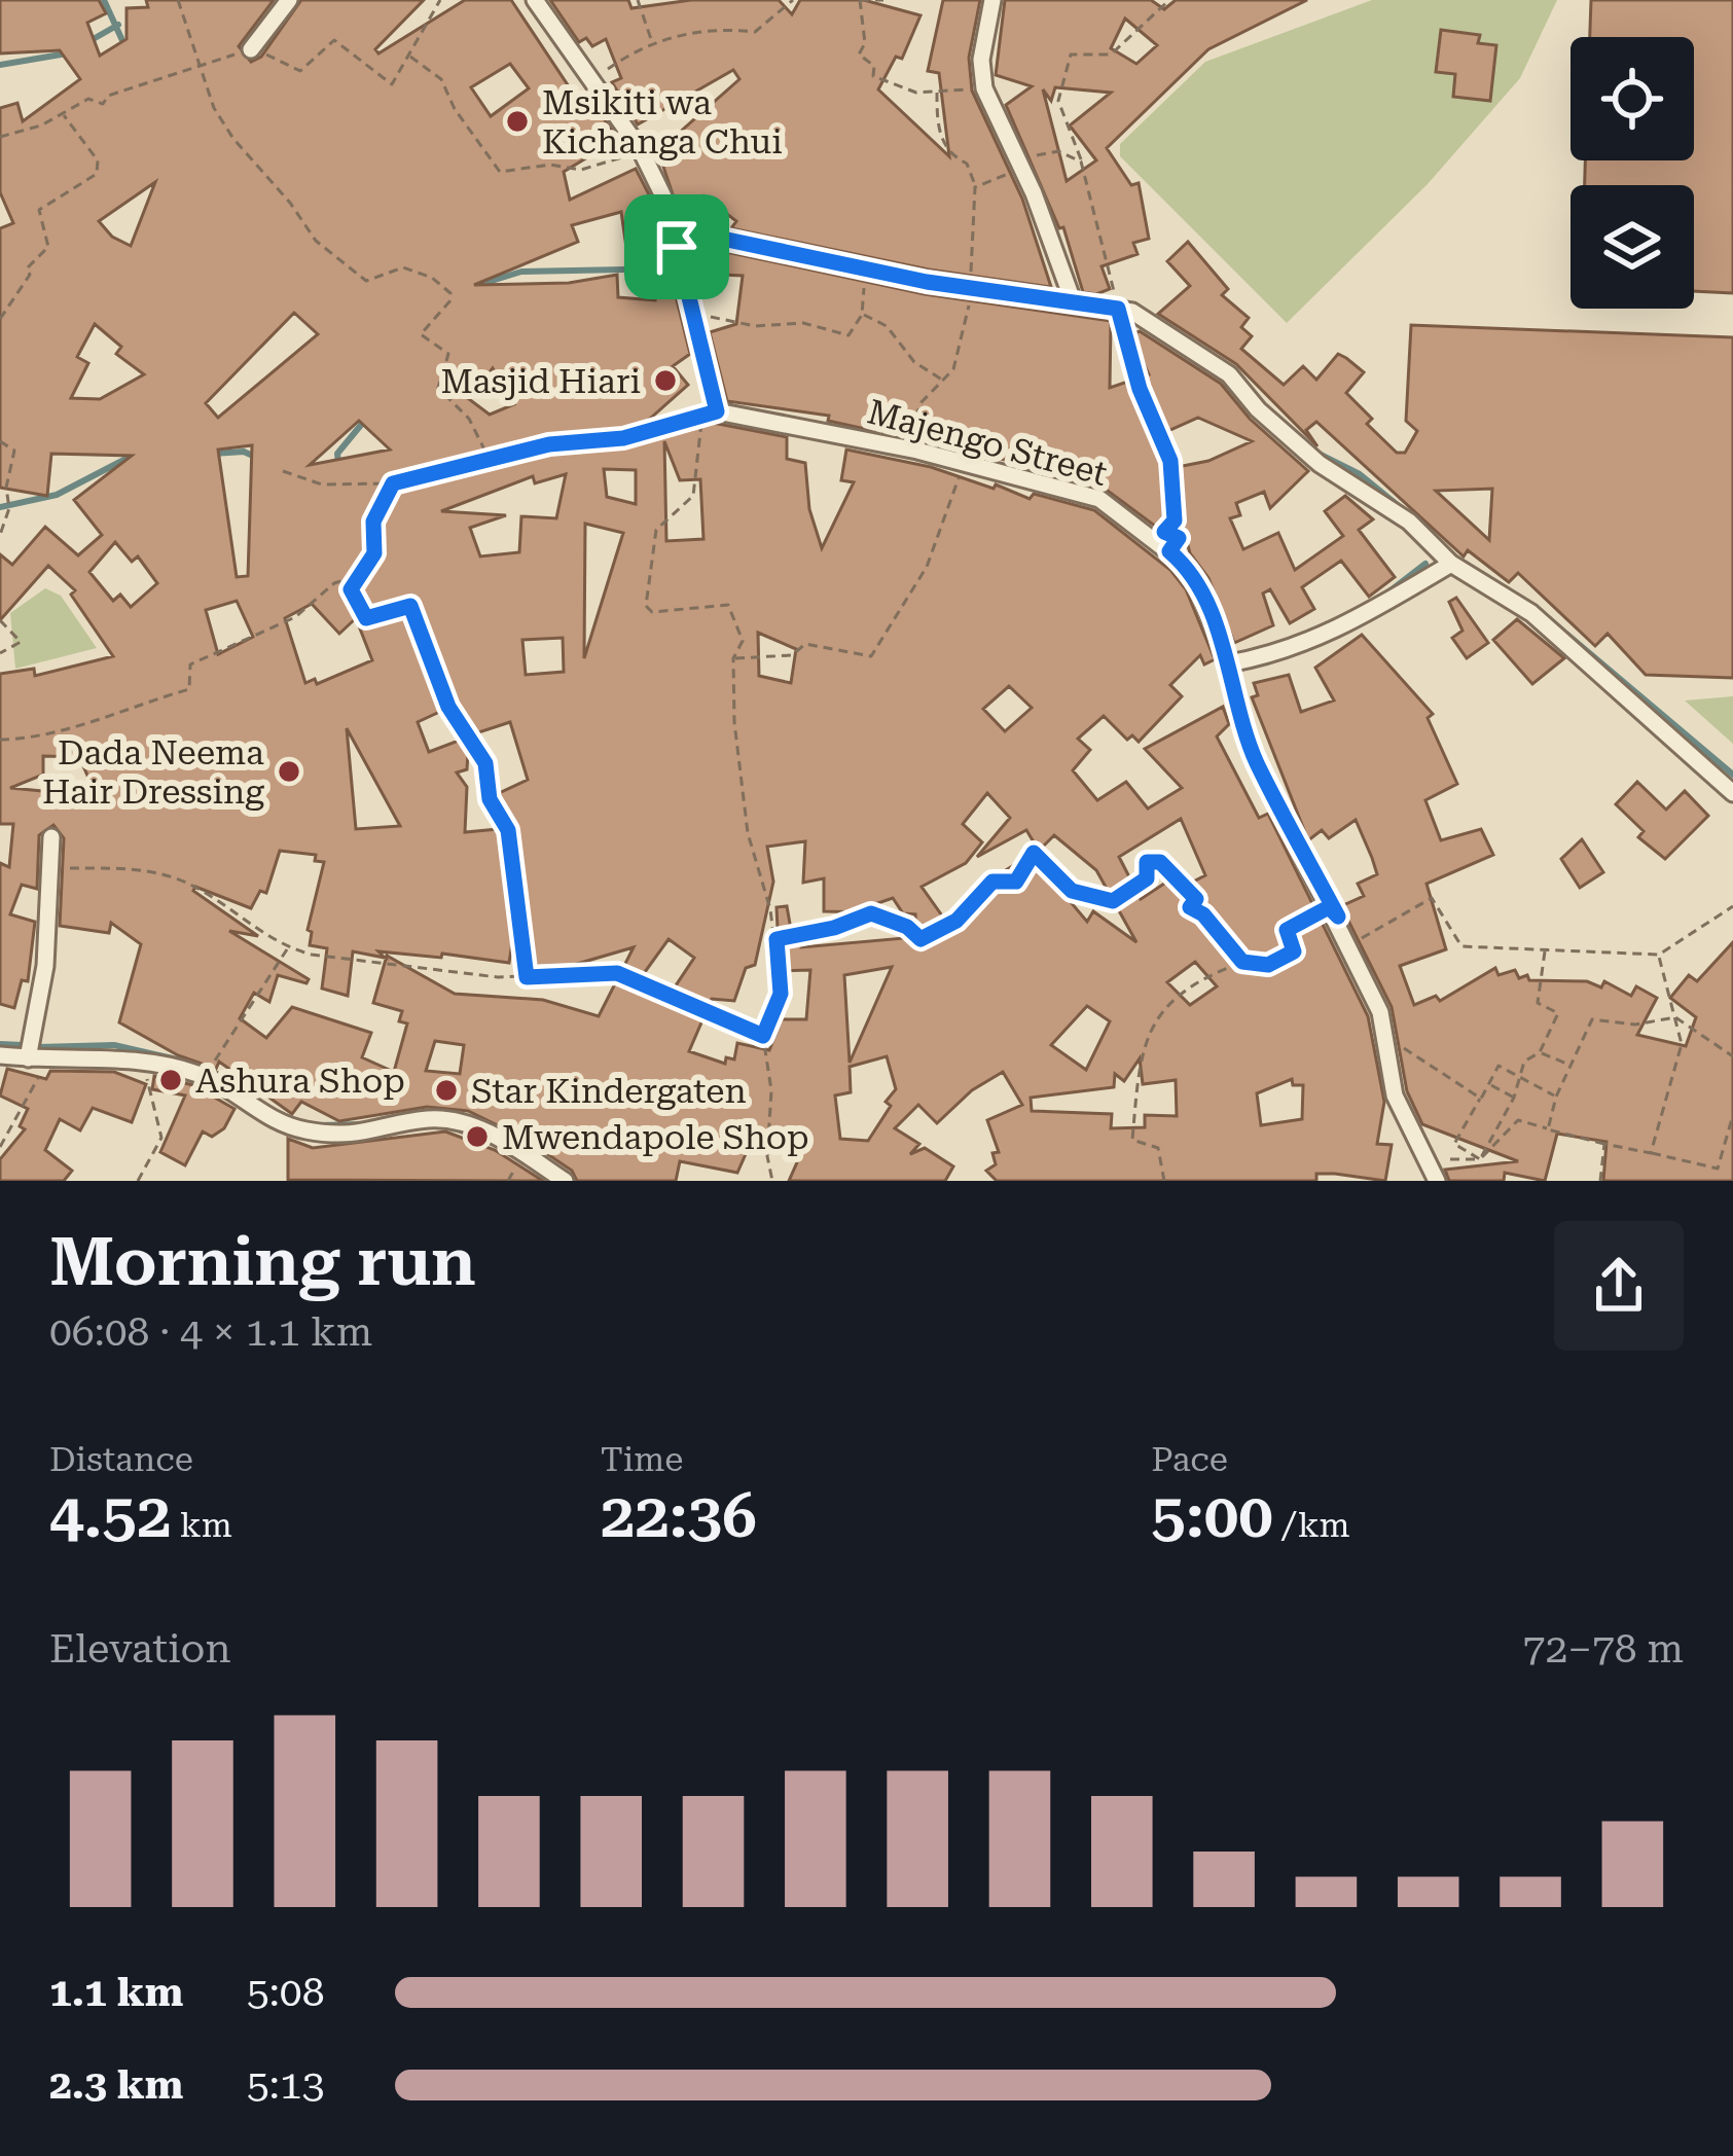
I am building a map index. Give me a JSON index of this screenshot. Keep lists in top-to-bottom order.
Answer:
{
  "streets": {
    "street": ["Majengo Street"]
  },
  "places": [
    "Msikiti wa Kichanga Chui",
    "Masjid Hiari",
    "Dada Neema Hair Dressing",
    "Ashura Shop",
    "Star Kindergaten",
    "Mwendapole Shop"
  ],
  "page": {
    "heading": ["Morning run", "06:08 · 4 × 1.1 km"],
    "stats": [
      ["Distance", "4.52 km"],
      ["Time", "22:36"],
      ["Pace", "5:00 /km"]
    ],
    "chart": ["Elevation", "72–78 m"],
    "list": [
      {
        "name": "1.1 km",
        "note": "5:08"
      },
      {
        "name": "2.3 km",
        "note": "5:13"
      }
    ]
  }
}
